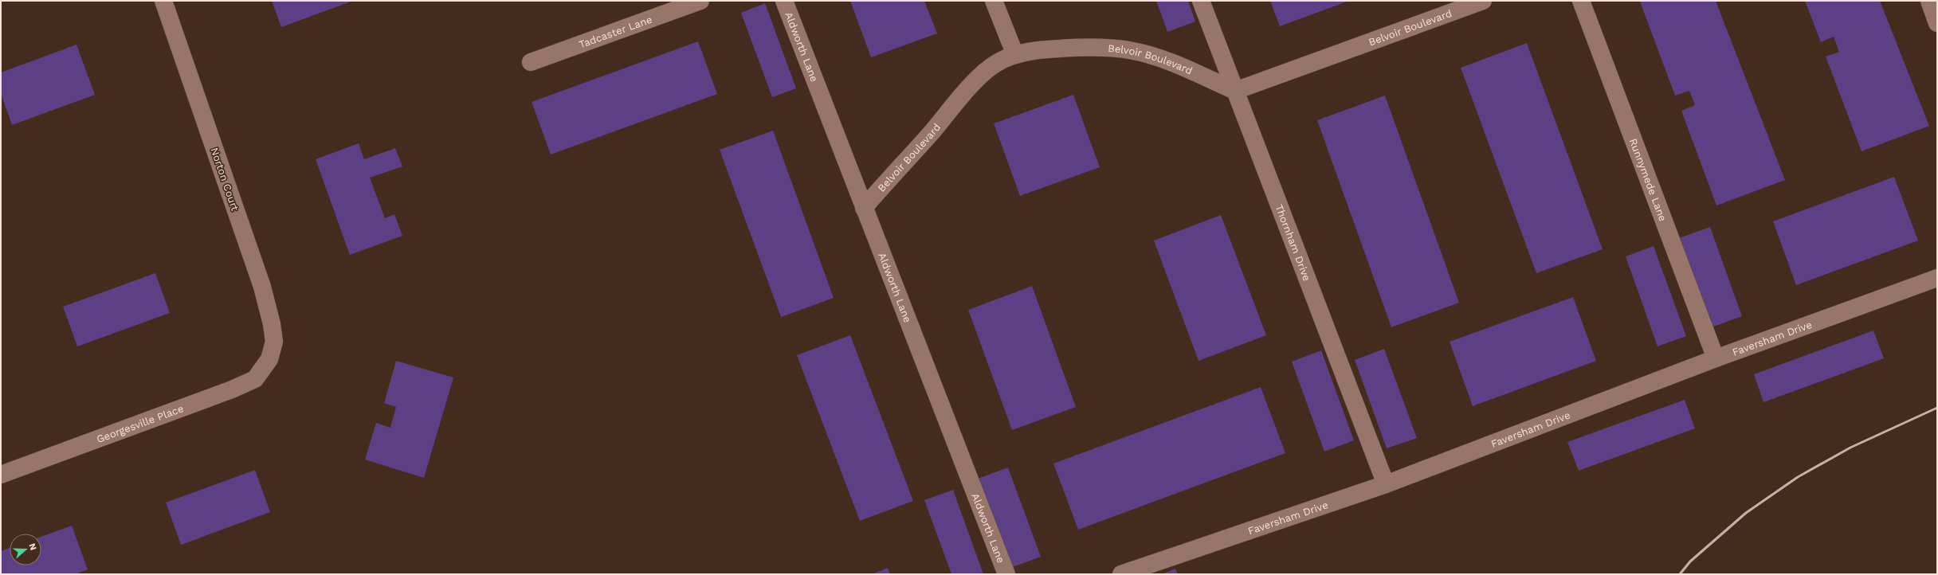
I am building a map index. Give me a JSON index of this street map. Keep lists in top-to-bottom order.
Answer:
{
  "streets": {
    "street": [
      "Belvoir Boulevard",
      "Tadcaster Lane",
      "Aldworth Lane",
      "Norton Court",
      "Runnymede Lane",
      "Thornham Drive",
      "Faversham Drive",
      "Georgesville Place"
    ]
  },
  "crossings": [
    ["Belvoir Boulevard", "Aldworth Lane"],
    ["Belvoir Boulevard", "Thornham Drive"],
    ["Norton Court", "Georgesville Place"],
    ["Runnymede Lane", "Faversham Drive"],
    ["Thornham Drive", "Faversham Drive"]
  ],
  "north": "right"
}
